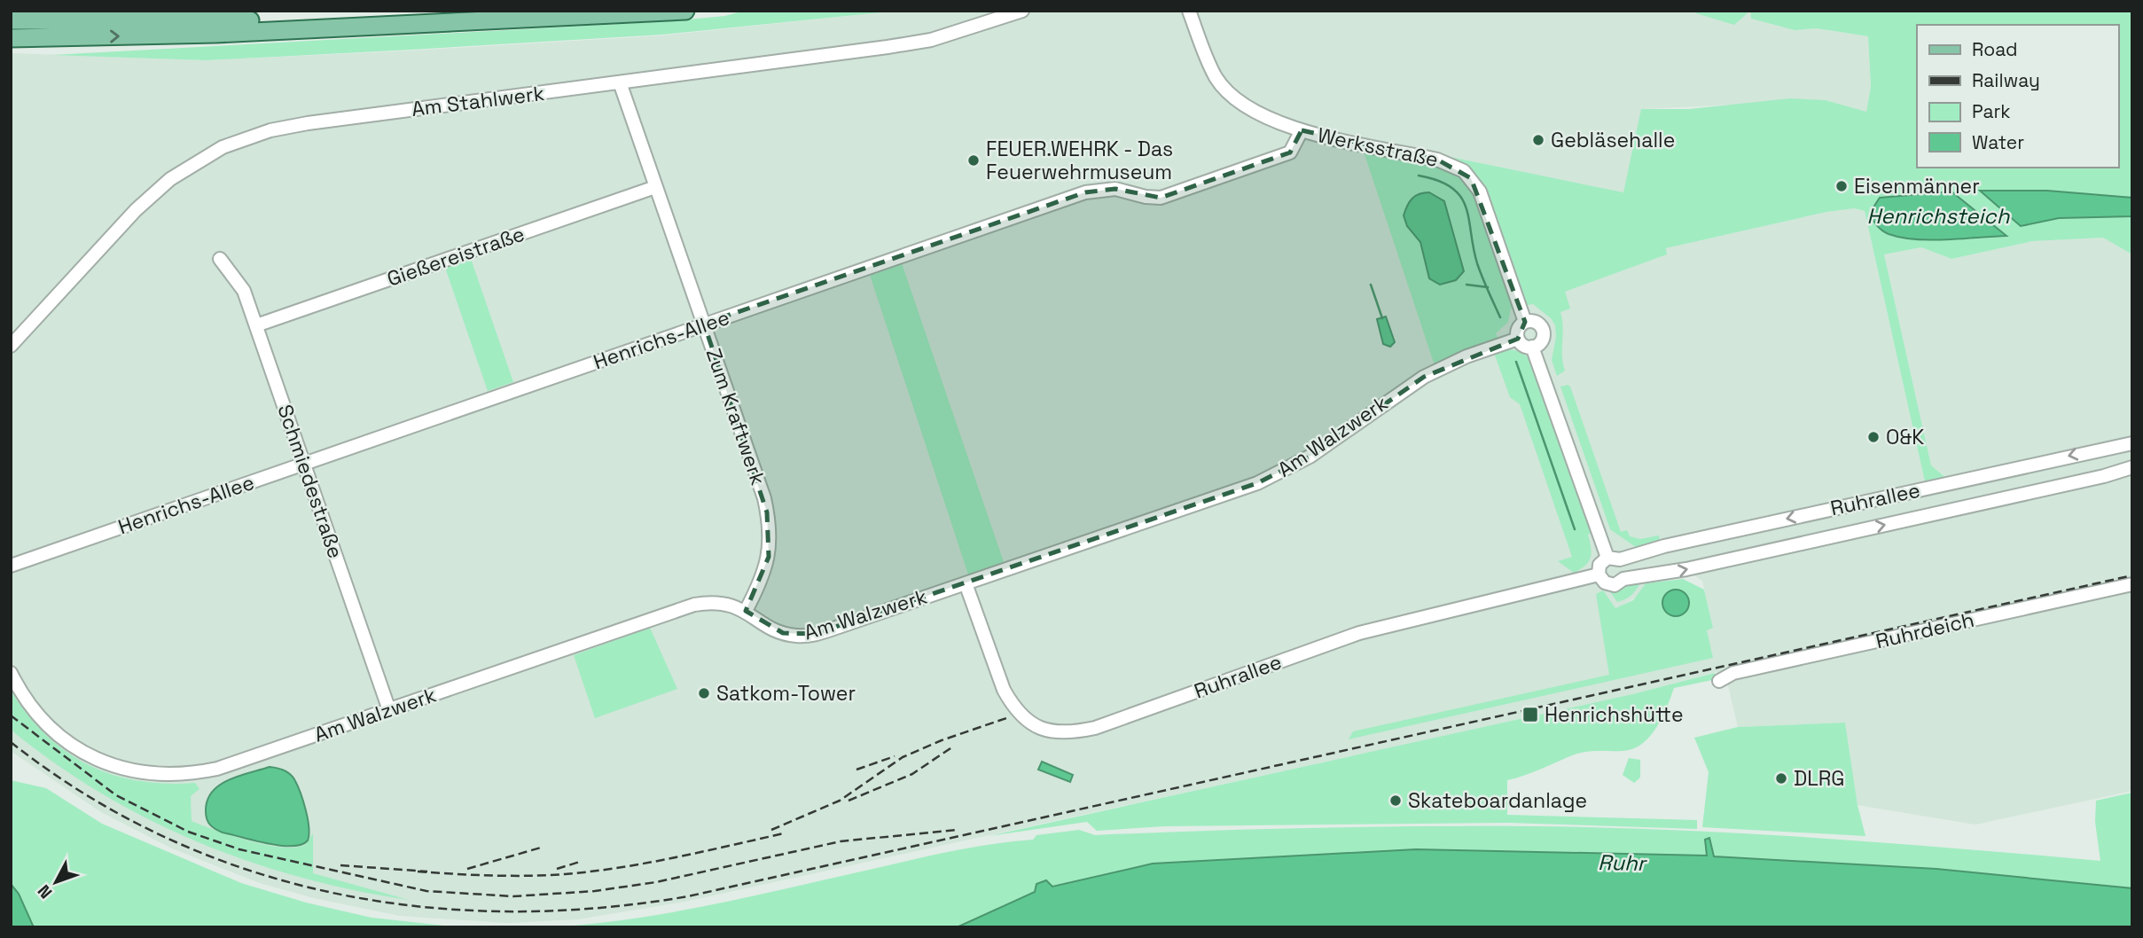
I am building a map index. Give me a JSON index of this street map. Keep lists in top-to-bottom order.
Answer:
{
  "streets": {
    "street": [
      "Am Stahlwerk",
      "Werksstraße",
      "Gießereistraße",
      "Henrichs-Allee",
      "Zum Kraftwerk",
      "Am Walzwerk",
      "Schmiedestraße",
      "Ruhrallee",
      "Ruhrdeich"
    ]
  },
  "crossings": [
    ["Am Stahlwerk", "Zum Kraftwerk"],
    ["Werksstraße", "Henrichs-Allee"],
    ["Werksstraße", "Am Walzwerk"],
    ["Werksstraße", "Ruhrallee"],
    ["Gießereistraße", "Zum Kraftwerk"],
    ["Gießereistraße", "Schmiedestraße"],
    ["Henrichs-Allee", "Zum Kraftwerk"],
    ["Henrichs-Allee", "Schmiedestraße"],
    ["Zum Kraftwerk", "Am Walzwerk"],
    ["Am Walzwerk", "Schmiedestraße"],
    ["Am Walzwerk", "Ruhrallee"]
  ],
  "water": ["Henrichsteich", "Ruhr"],
  "places": {
    "other": [
      "Gebläsehalle",
      "FEUER.WEHRK - Das Feuerwehrmuseum",
      "Eisenmänner",
      "O&K",
      "Satkom-Tower",
      "DLRG",
      "Skateboardanlage"
    ],
    "transit": ["Henrichshütte"]
  },
  "legend": [
    "Road",
    "Railway",
    "Park",
    "Water"
  ],
  "north": "bottom left"
}
